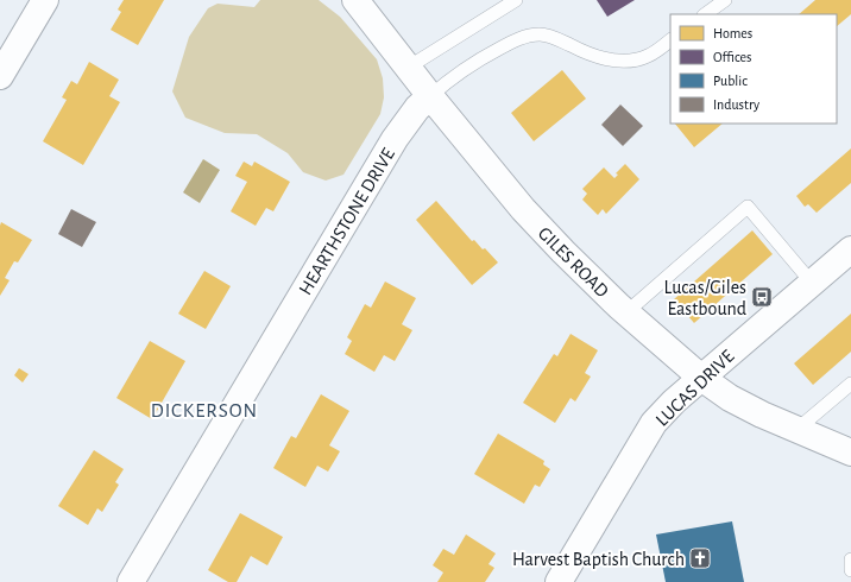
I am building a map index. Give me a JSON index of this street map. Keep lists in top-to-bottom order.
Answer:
{
  "streets": {
    "street": ["HEARTHSTONE DRIVE", "GILES ROAD", "LUCAS DRIVE"]
  },
  "crossings": [
    ["HEARTHSTONE DRIVE", "GILES ROAD"],
    ["GILES ROAD", "LUCAS DRIVE"]
  ],
  "districts": ["DICKERSON"],
  "places": {
    "bus stop": ["Lucas/Giles Eastbound"],
    "church": ["Harvest Baptish Church"]
  },
  "legend": [
    "Homes",
    "Offices",
    "Public",
    "Industry"
  ]
}
